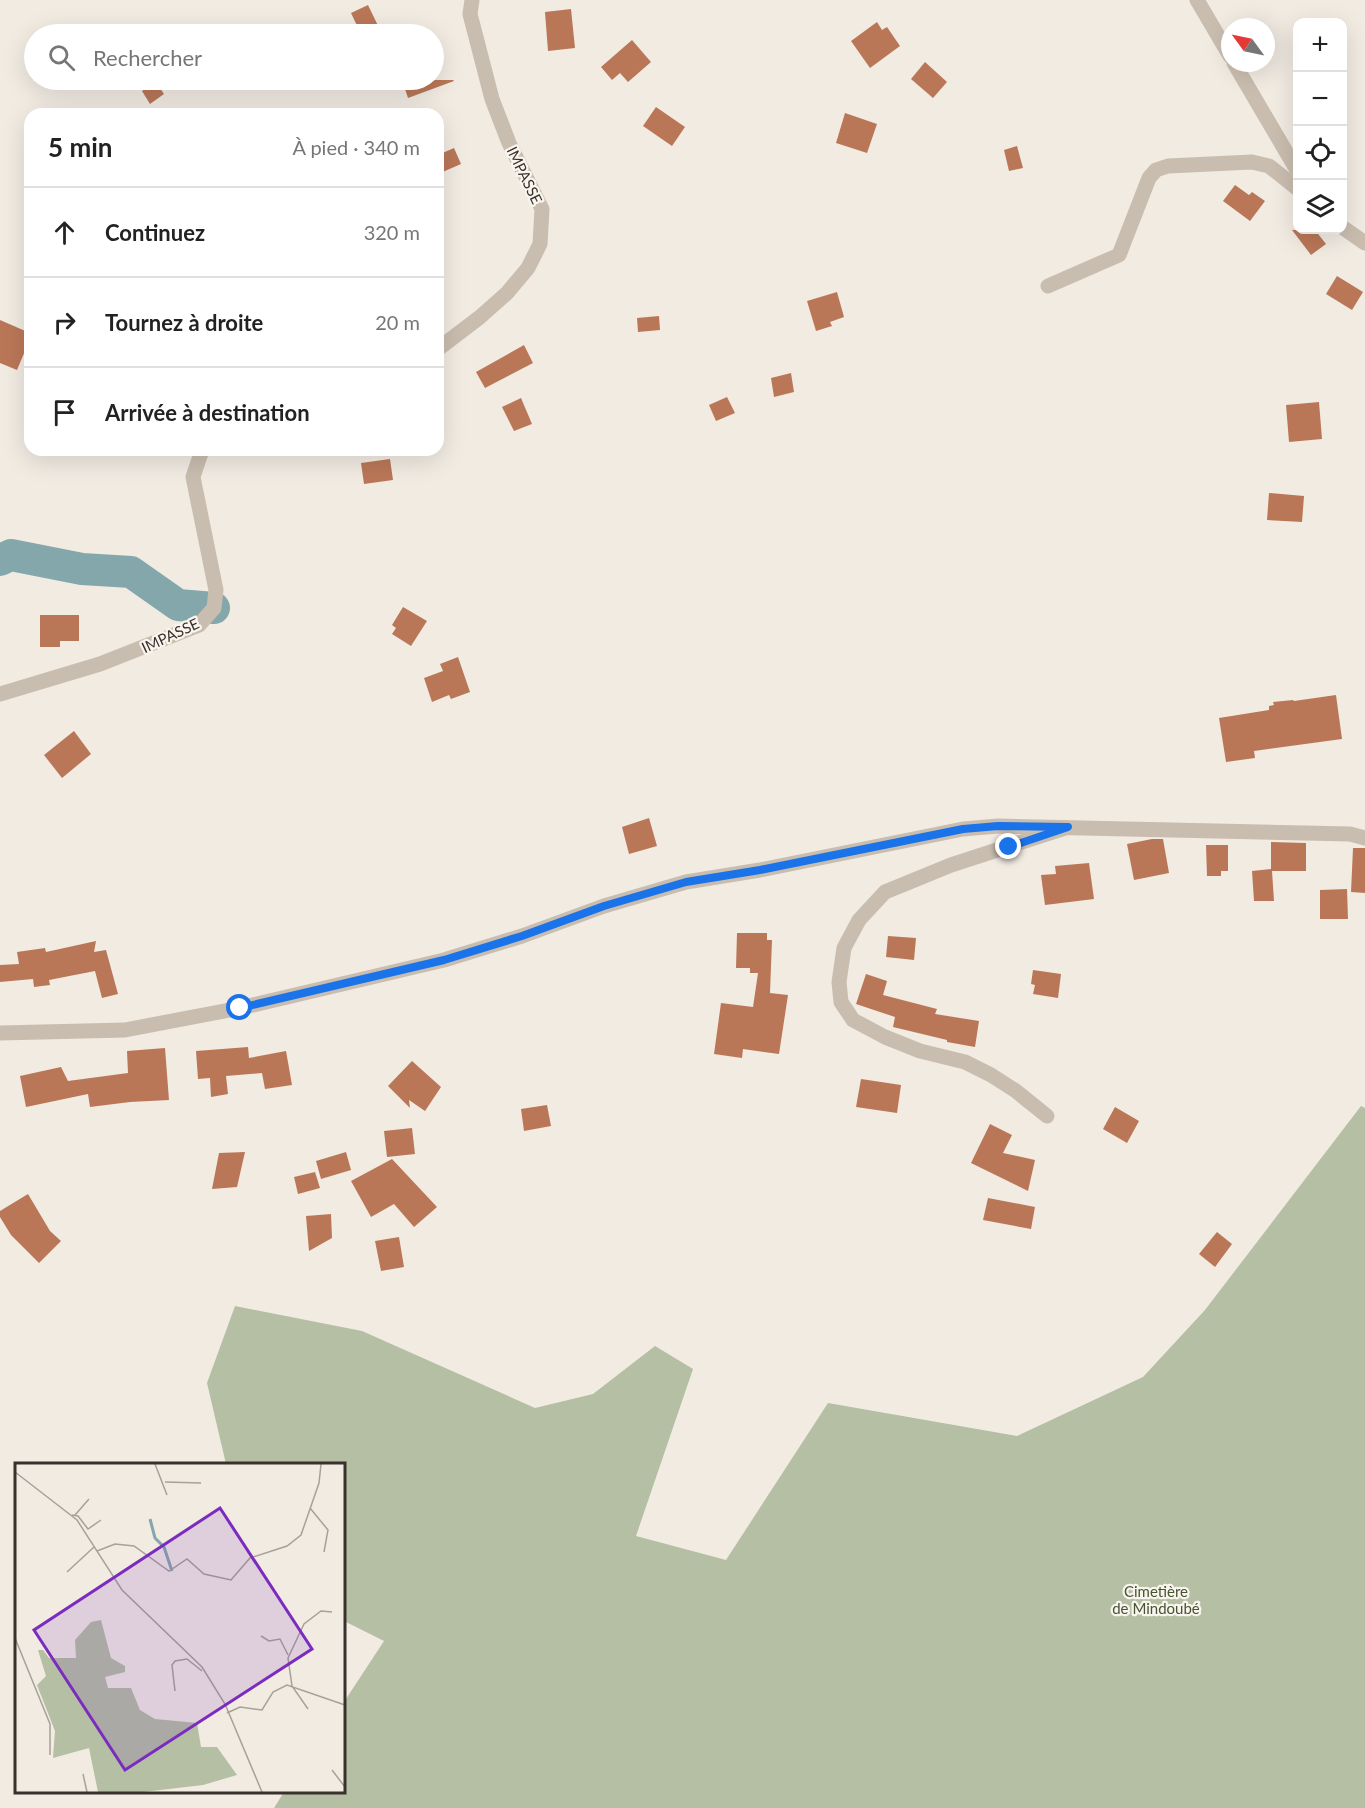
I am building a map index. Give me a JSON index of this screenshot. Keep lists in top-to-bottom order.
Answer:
{
  "streets": {
    "street": ["IMPASSE"]
  },
  "parks": ["Cimetière de Mindoubé"],
  "north": "top left",
  "page": {
    "map_buttons": ["+", "−"],
    "search": "Rechercher",
    "heading": ["5 min", "À pied · 340 m"],
    "list": [
      ["Continuez", "320 m"],
      ["Tournez à droite", "20 m"],
      "Arrivée à destination"
    ]
  }
}
